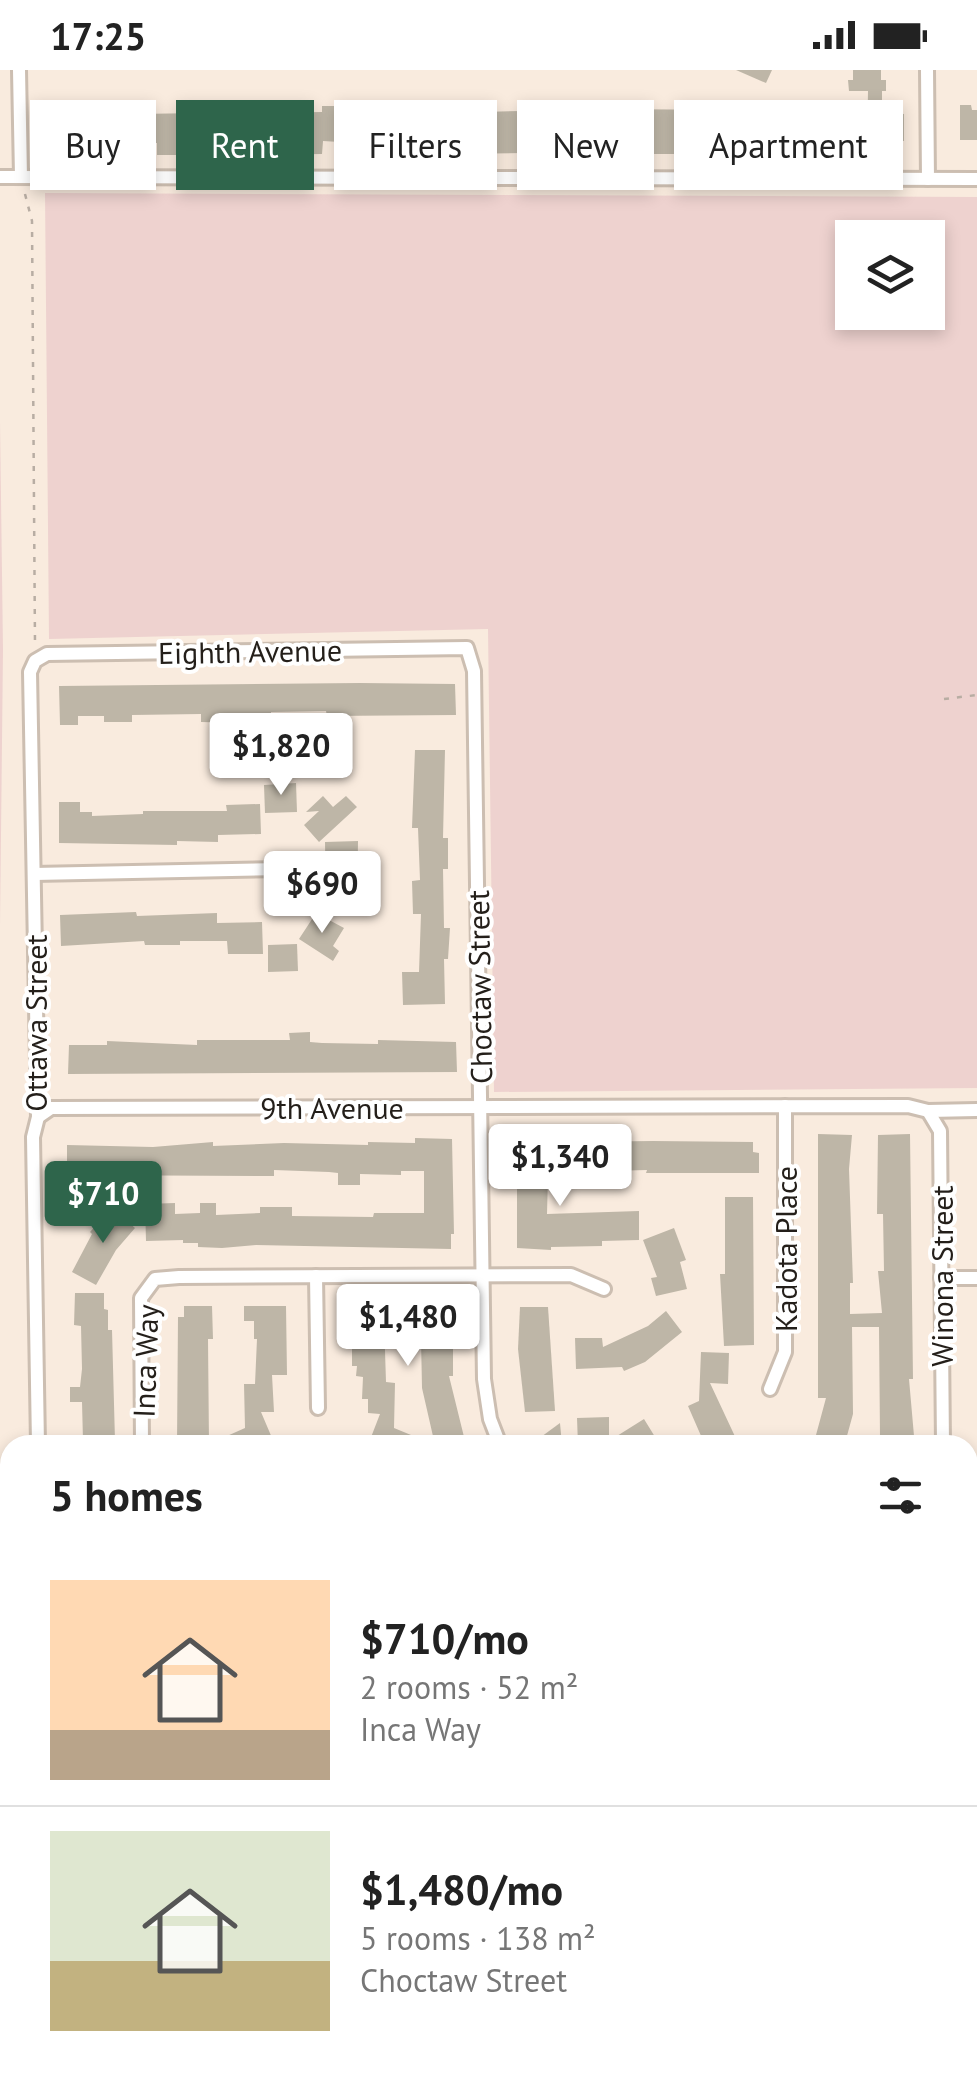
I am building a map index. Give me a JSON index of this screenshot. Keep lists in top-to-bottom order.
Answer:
{
  "streets": {
    "street": [
      "Eighth Avenue",
      "Choctaw Street",
      "Ottawa Street",
      "9th Avenue",
      "Kadota Place",
      "Winona Street",
      "Inca Way"
    ]
  },
  "crossings": [
    ["Eighth Avenue", "Choctaw Street"],
    ["Eighth Avenue", "Ottawa Street"],
    ["Choctaw Street", "9th Avenue"],
    ["Ottawa Street", "9th Avenue"],
    ["9th Avenue", "Kadota Place"],
    ["9th Avenue", "Winona Street"]
  ],
  "page": {
    "status": "17:25",
    "chip": [
      "Buy",
      "Rent",
      "Filters",
      "New",
      "Apartment"
    ],
    "price": [
      "$1,820",
      "$690",
      "$1,340",
      "$710",
      "$1,480"
    ],
    "heading": "5 homes",
    "list": [
      {
        "name": "$710/mo",
        "note": "2 rooms · 52 m² · Inca Way"
      },
      {
        "name": "$1,480/mo",
        "note": "5 rooms · 138 m² · Choctaw Street"
      }
    ]
  }
}
